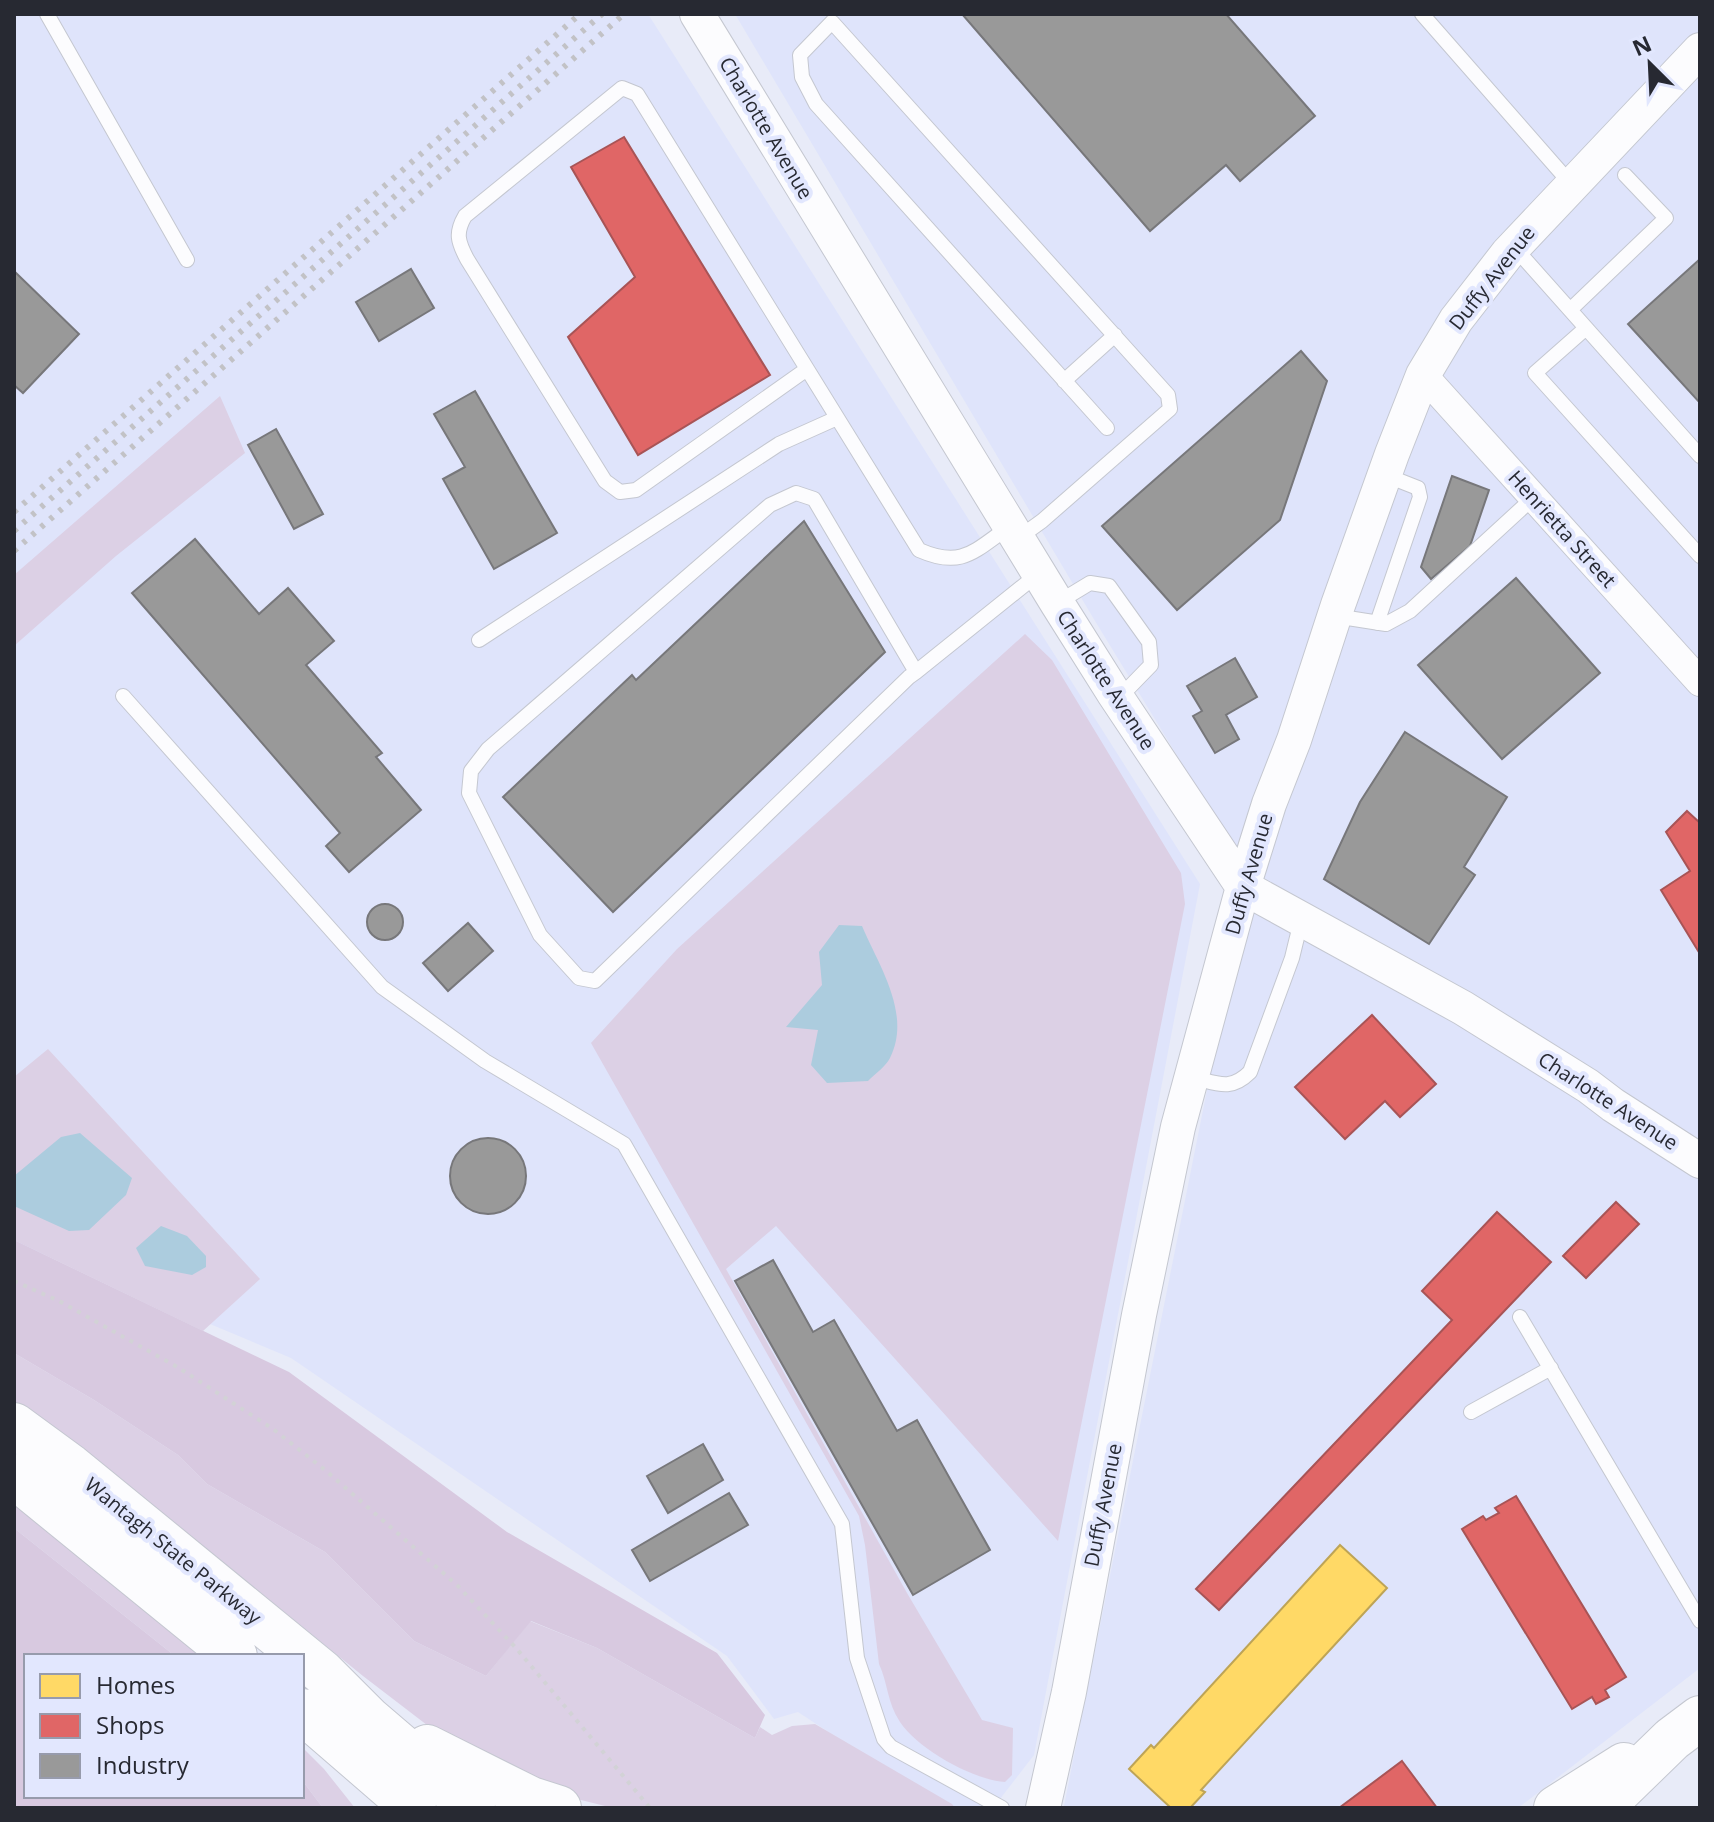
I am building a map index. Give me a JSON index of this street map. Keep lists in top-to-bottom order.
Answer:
{
  "streets": {
    "main road": ["Wantagh State Parkway"],
    "street": ["Charlotte Avenue", "Duffy Avenue", "Henrietta Street"]
  },
  "crossings": [
    ["Charlotte Avenue", "Duffy Avenue"],
    ["Duffy Avenue", "Henrietta Street"]
  ],
  "legend": ["Homes", "Shops", "Industry"],
  "north": "top left"
}
